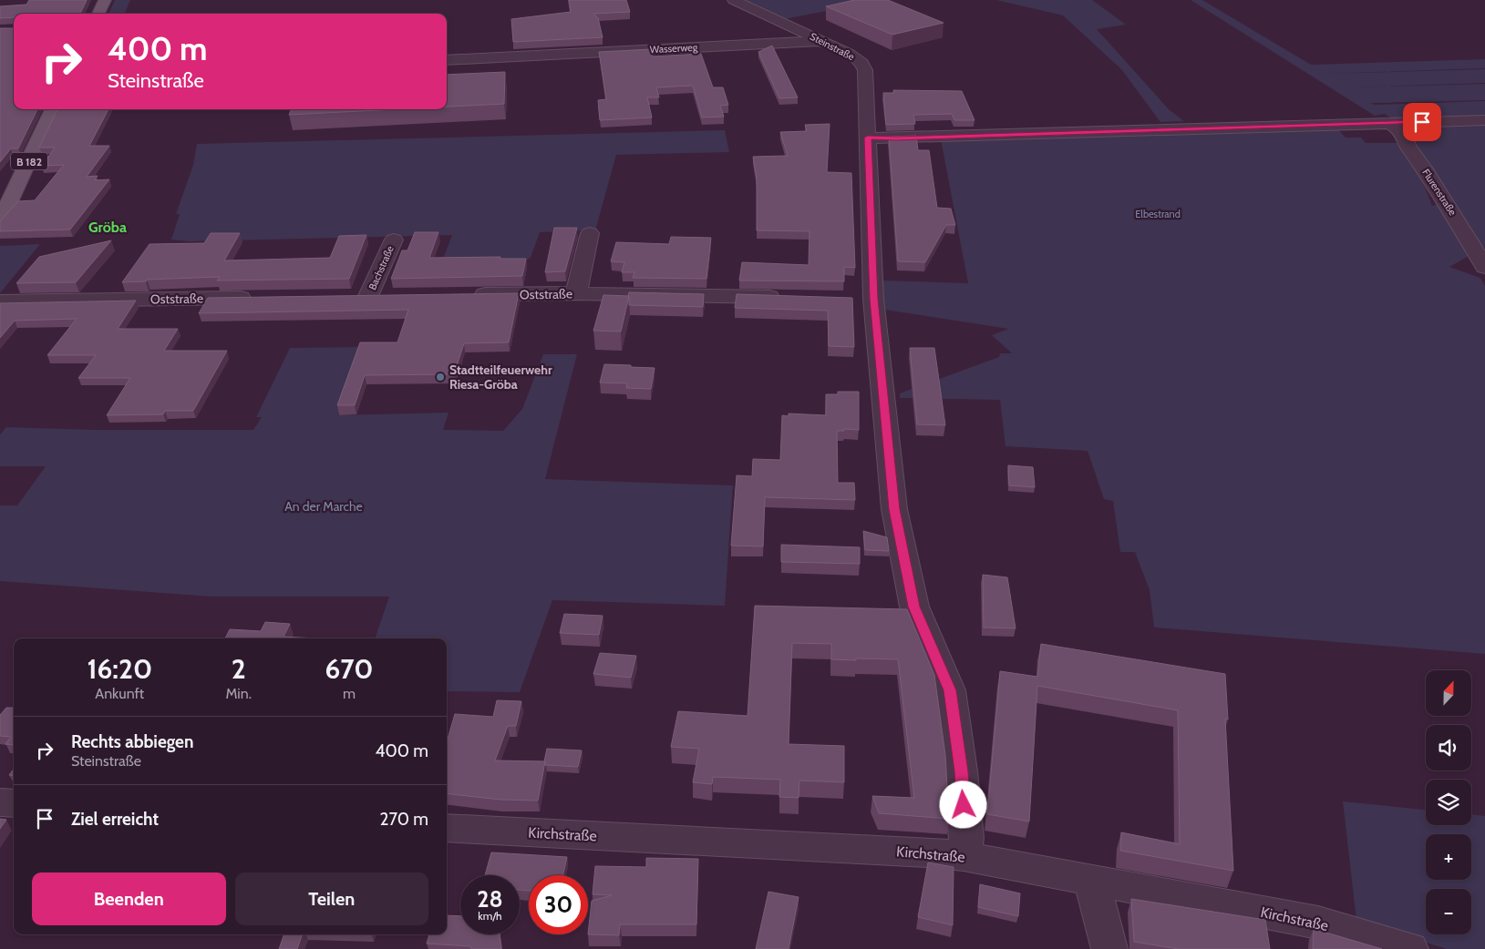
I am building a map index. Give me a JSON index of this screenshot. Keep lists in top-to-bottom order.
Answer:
{
  "streets": {
    "main road": ["B 182"],
    "street": [
      "Steinstraße",
      "Wasserweg",
      "Flurenstraße",
      "Bachstraße",
      "Oststraße",
      "Kirchstraße"
    ]
  },
  "crossings": [
    ["Steinstraße", "Wasserweg"],
    ["Steinstraße", "Kirchstraße"]
  ],
  "districts": ["Gröba"],
  "parks": ["Elbestrand", "An der Marche"],
  "places": ["Stadtteilfeuerwehr Riesa-Gröba"],
  "north": "top",
  "page": {
    "turn": ["400 m", "Steinstraße"],
    "eta": [
      "16:20",
      "Ankunft",
      "2",
      "Min.",
      "670",
      "m"
    ],
    "map_buttons": ["+", "−"],
    "list": [
      {
        "name": "Rechts abbiegen",
        "note": "Steinstraße",
        "value": "400 m"
      },
      {
        "name": "Ziel erreicht",
        "value": "270 m"
      }
    ],
    "buttons": ["Beenden", "Teilen"],
    "speed": "28 km/h",
    "limit": "30"
  }
}
